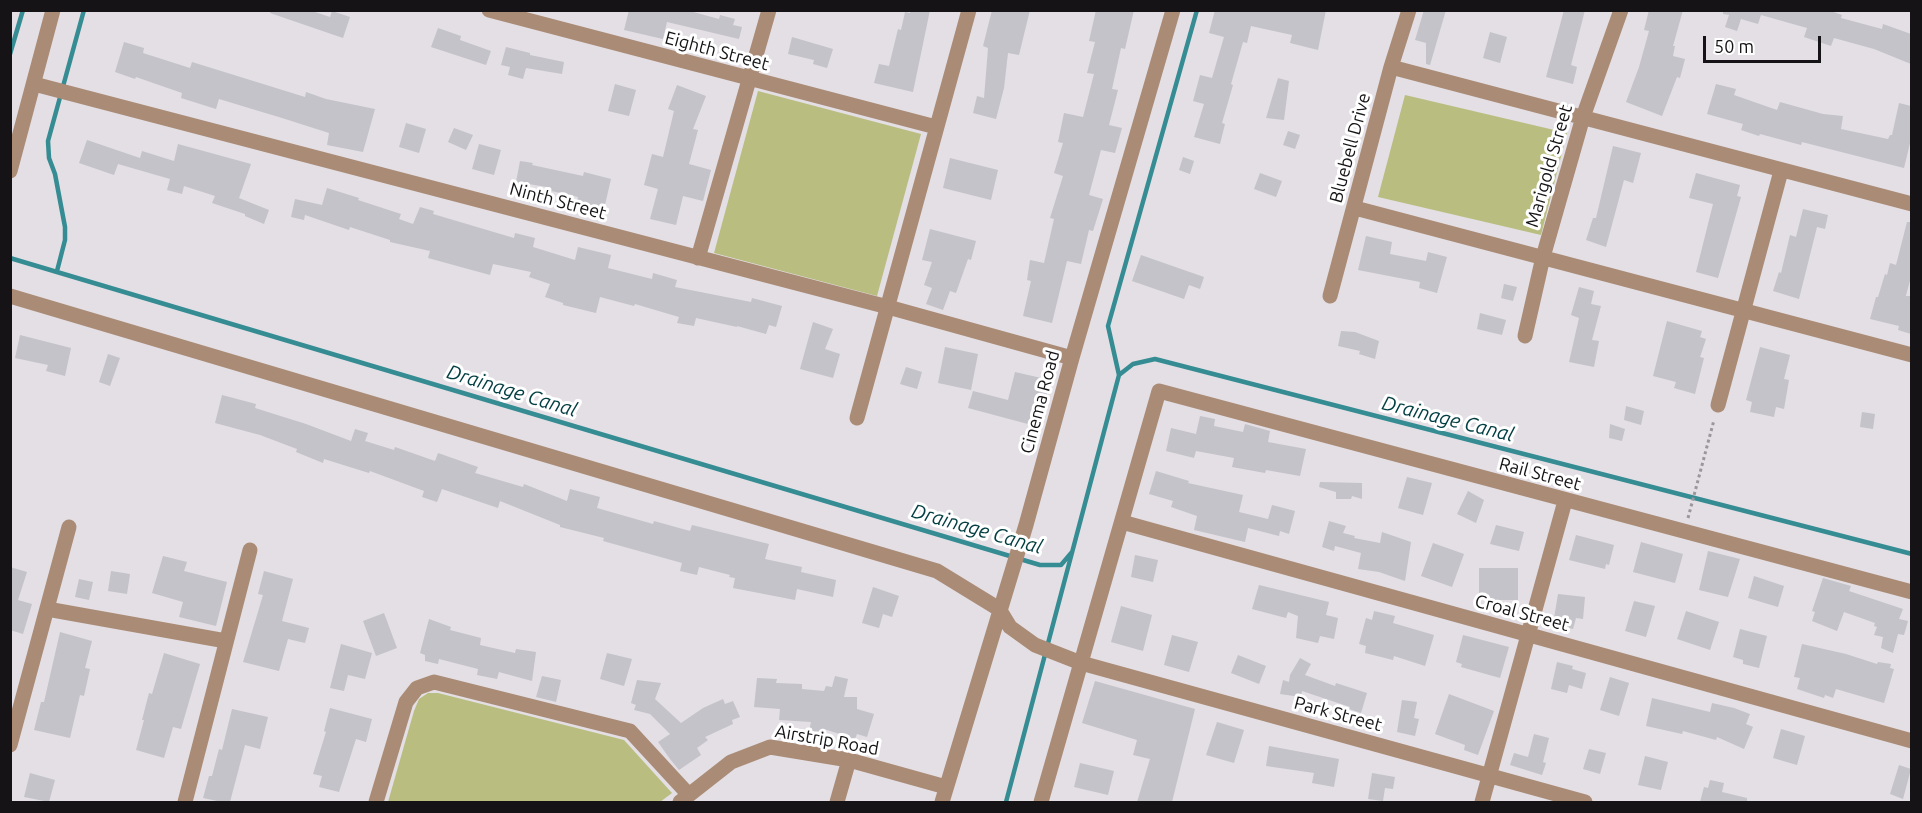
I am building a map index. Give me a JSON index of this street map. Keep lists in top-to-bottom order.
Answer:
{
  "streets": {
    "street": [
      "Eighth Street",
      "Bluebell Drive",
      "Marigold Street",
      "Ninth Street",
      "Cinema Road",
      "Rail Street",
      "Croal Street",
      "Park Street",
      "Airstrip Road"
    ]
  },
  "crossings": [
    ["Ninth Street", "Cinema Road"],
    ["Cinema Road", "Park Street"],
    ["Cinema Road", "Airstrip Road"],
    ["Rail Street", "Croal Street"]
  ],
  "water": ["Drainage Canal"],
  "scale_bar": "50 m"
}
